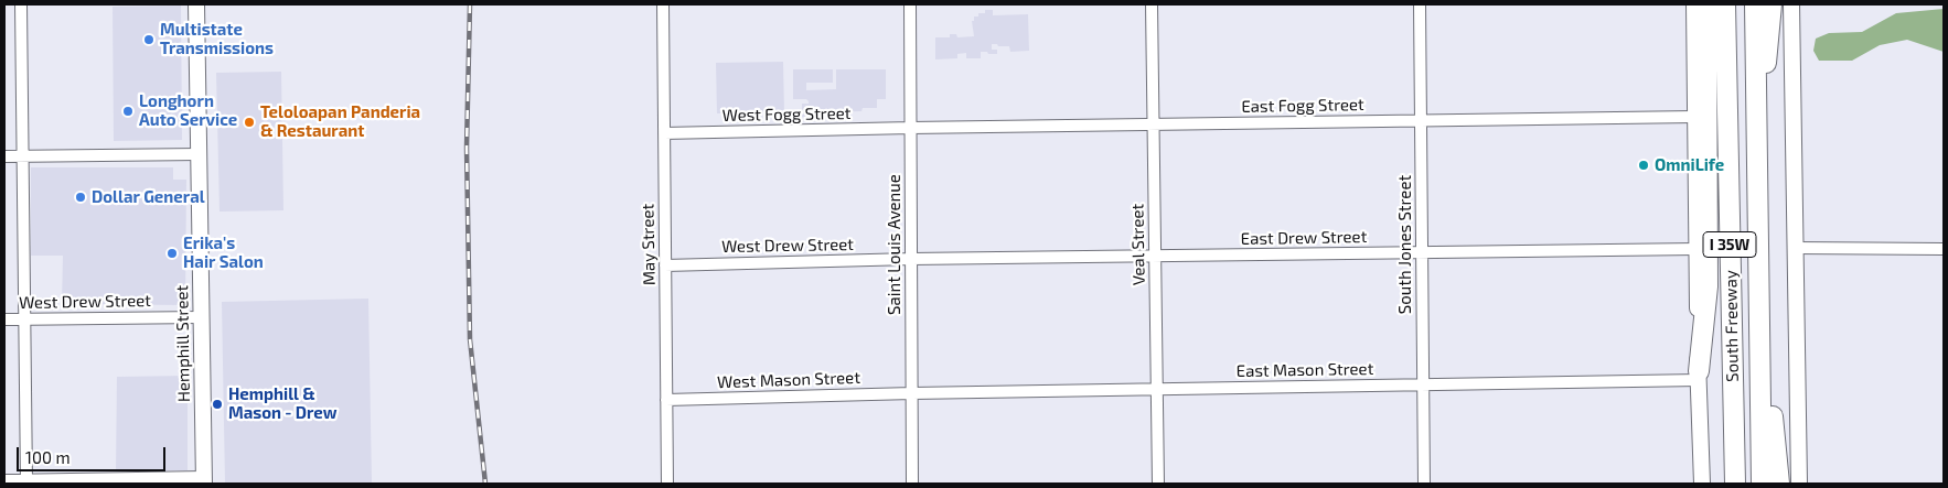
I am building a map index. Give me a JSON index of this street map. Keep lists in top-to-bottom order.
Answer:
{
  "streets": {
    "highway": ["I 35W", "South Freeway"],
    "main road": ["Hemphill Street"],
    "street": [
      "East Fogg Street",
      "West Fogg Street",
      "East Drew Street",
      "May Street",
      "Saint Louis Avenue",
      "Veal Street",
      "South Jones Street",
      "West Drew Street",
      "East Mason Street",
      "West Mason Street"
    ]
  },
  "crossings": [
    ["East Fogg Street", "West Fogg Street"],
    ["East Fogg Street", "Saint Louis Avenue"],
    ["East Fogg Street", "Veal Street"],
    ["East Fogg Street", "South Jones Street"],
    ["East Fogg Street", "South Freeway"],
    ["West Fogg Street", "May Street"],
    ["West Fogg Street", "Saint Louis Avenue"],
    ["East Drew Street", "Saint Louis Avenue"],
    ["East Drew Street", "Veal Street"],
    ["East Drew Street", "South Jones Street"],
    ["East Drew Street", "West Drew Street"],
    ["East Drew Street", "South Freeway"],
    ["May Street", "West Drew Street"],
    ["May Street", "West Mason Street"],
    ["Saint Louis Avenue", "West Drew Street"],
    ["Saint Louis Avenue", "East Mason Street"],
    ["Saint Louis Avenue", "West Mason Street"],
    ["Veal Street", "East Mason Street"],
    ["South Jones Street", "East Mason Street"],
    ["West Drew Street", "Hemphill Street"],
    ["South Freeway", "East Mason Street"],
    ["East Mason Street", "West Mason Street"]
  ],
  "places": [
    "Multistate Transmissions",
    "Longhorn Auto Service",
    "Teloloapan Panderia & Restaurant",
    "OmniLife",
    "Dollar General",
    "Erika's Hair Salon",
    "Hemphill & Mason - Drew"
  ],
  "scale_bar": "100 m"
}
